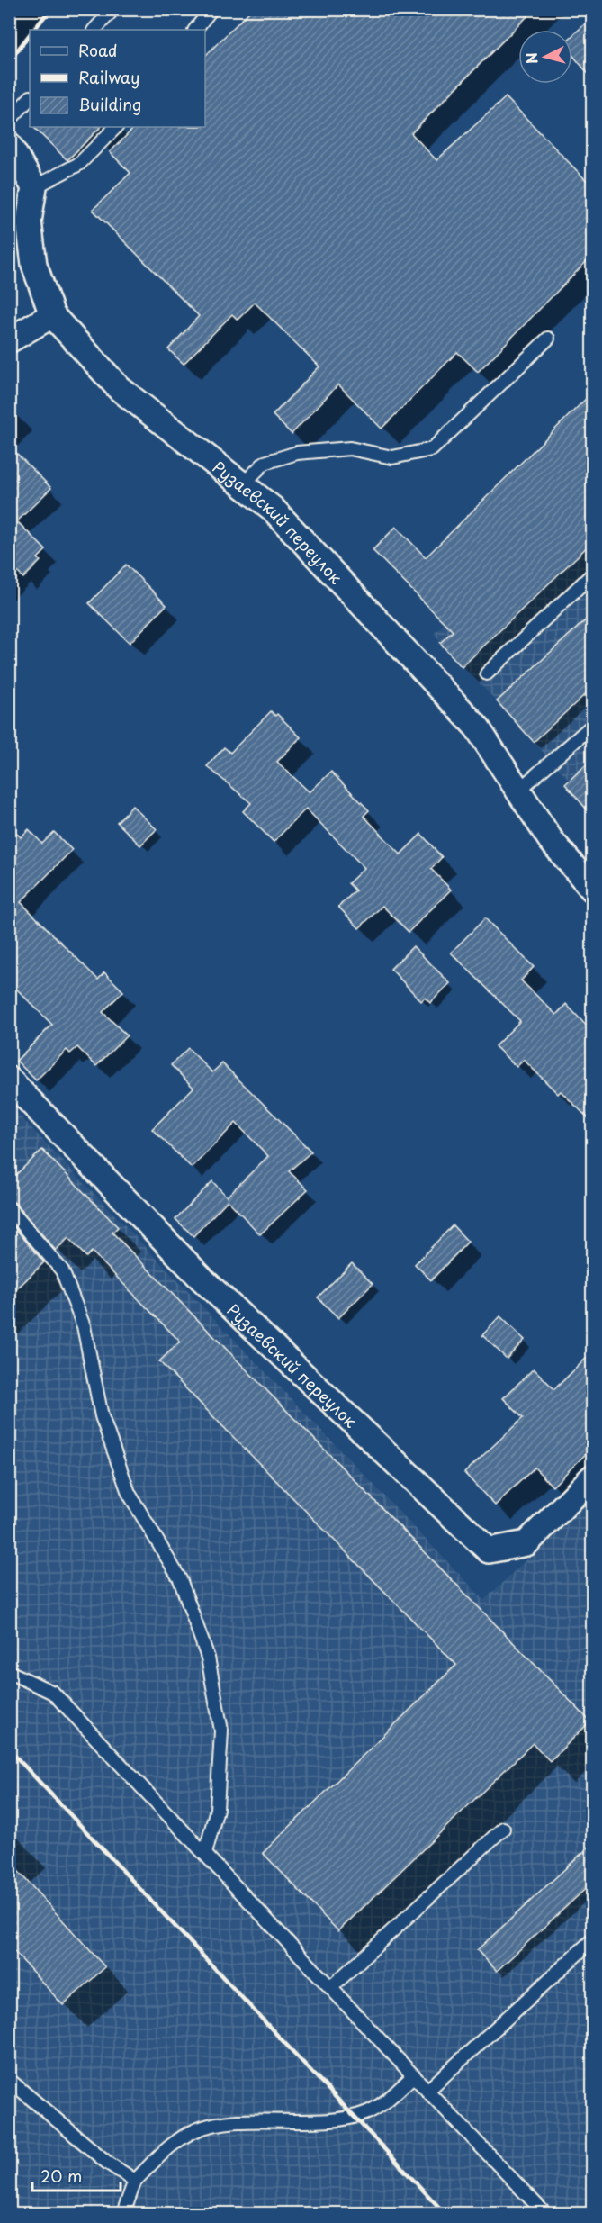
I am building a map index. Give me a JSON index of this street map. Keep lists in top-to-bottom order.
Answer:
{
  "streets": {
    "street": ["Рузаевский переулок"]
  },
  "legend": ["Road", "Railway", "Building"],
  "scale_bar": "20 m",
  "north": "left"
}
